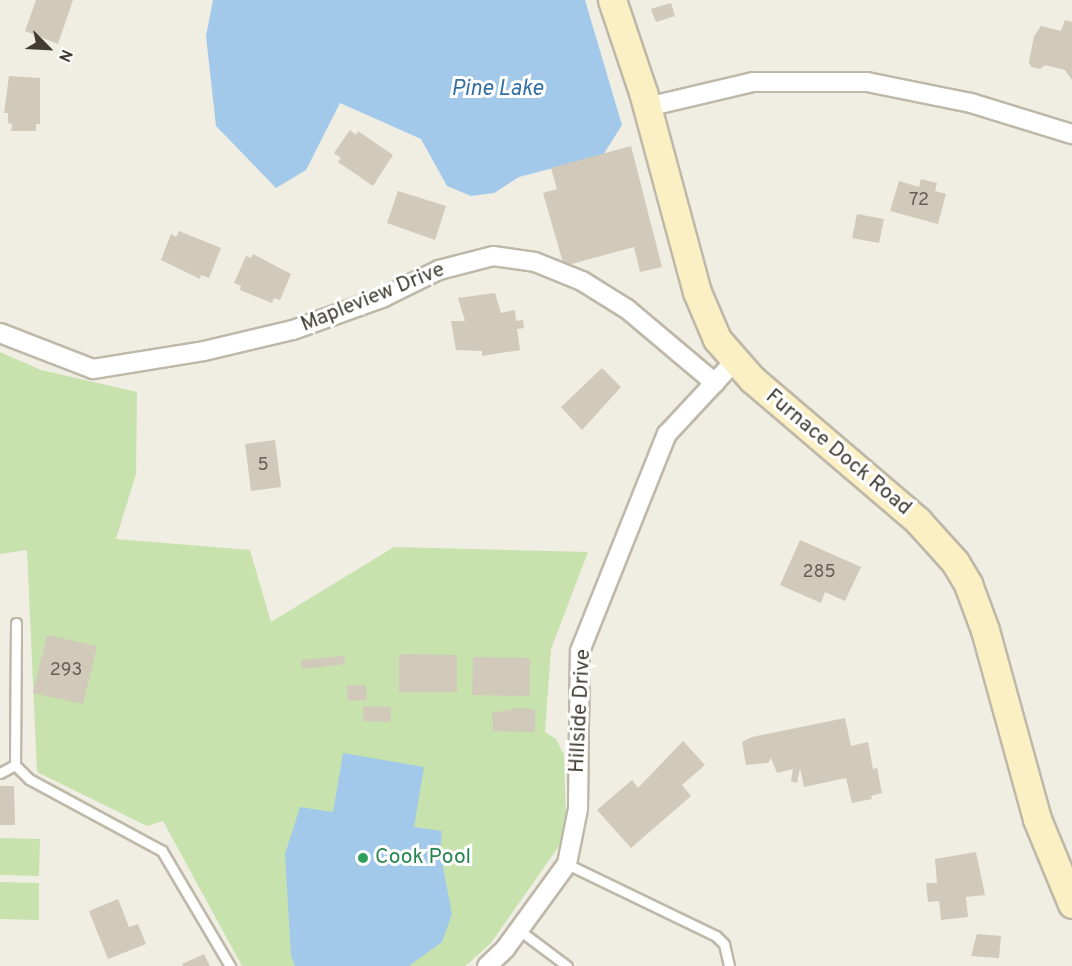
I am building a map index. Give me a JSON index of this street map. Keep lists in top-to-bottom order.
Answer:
{
  "streets": {
    "street": ["Mapleview Drive", "Furnace Dock Road", "Hillside Drive"]
  },
  "crossings": [
    ["Mapleview Drive", "Hillside Drive"],
    ["Furnace Dock Road", "Hillside Drive"]
  ],
  "water": ["Pine Lake"],
  "places": ["Cook Pool"],
  "house_numbers": [
    "72",
    "5",
    "285",
    "293"
  ],
  "north": "bottom right"
}
